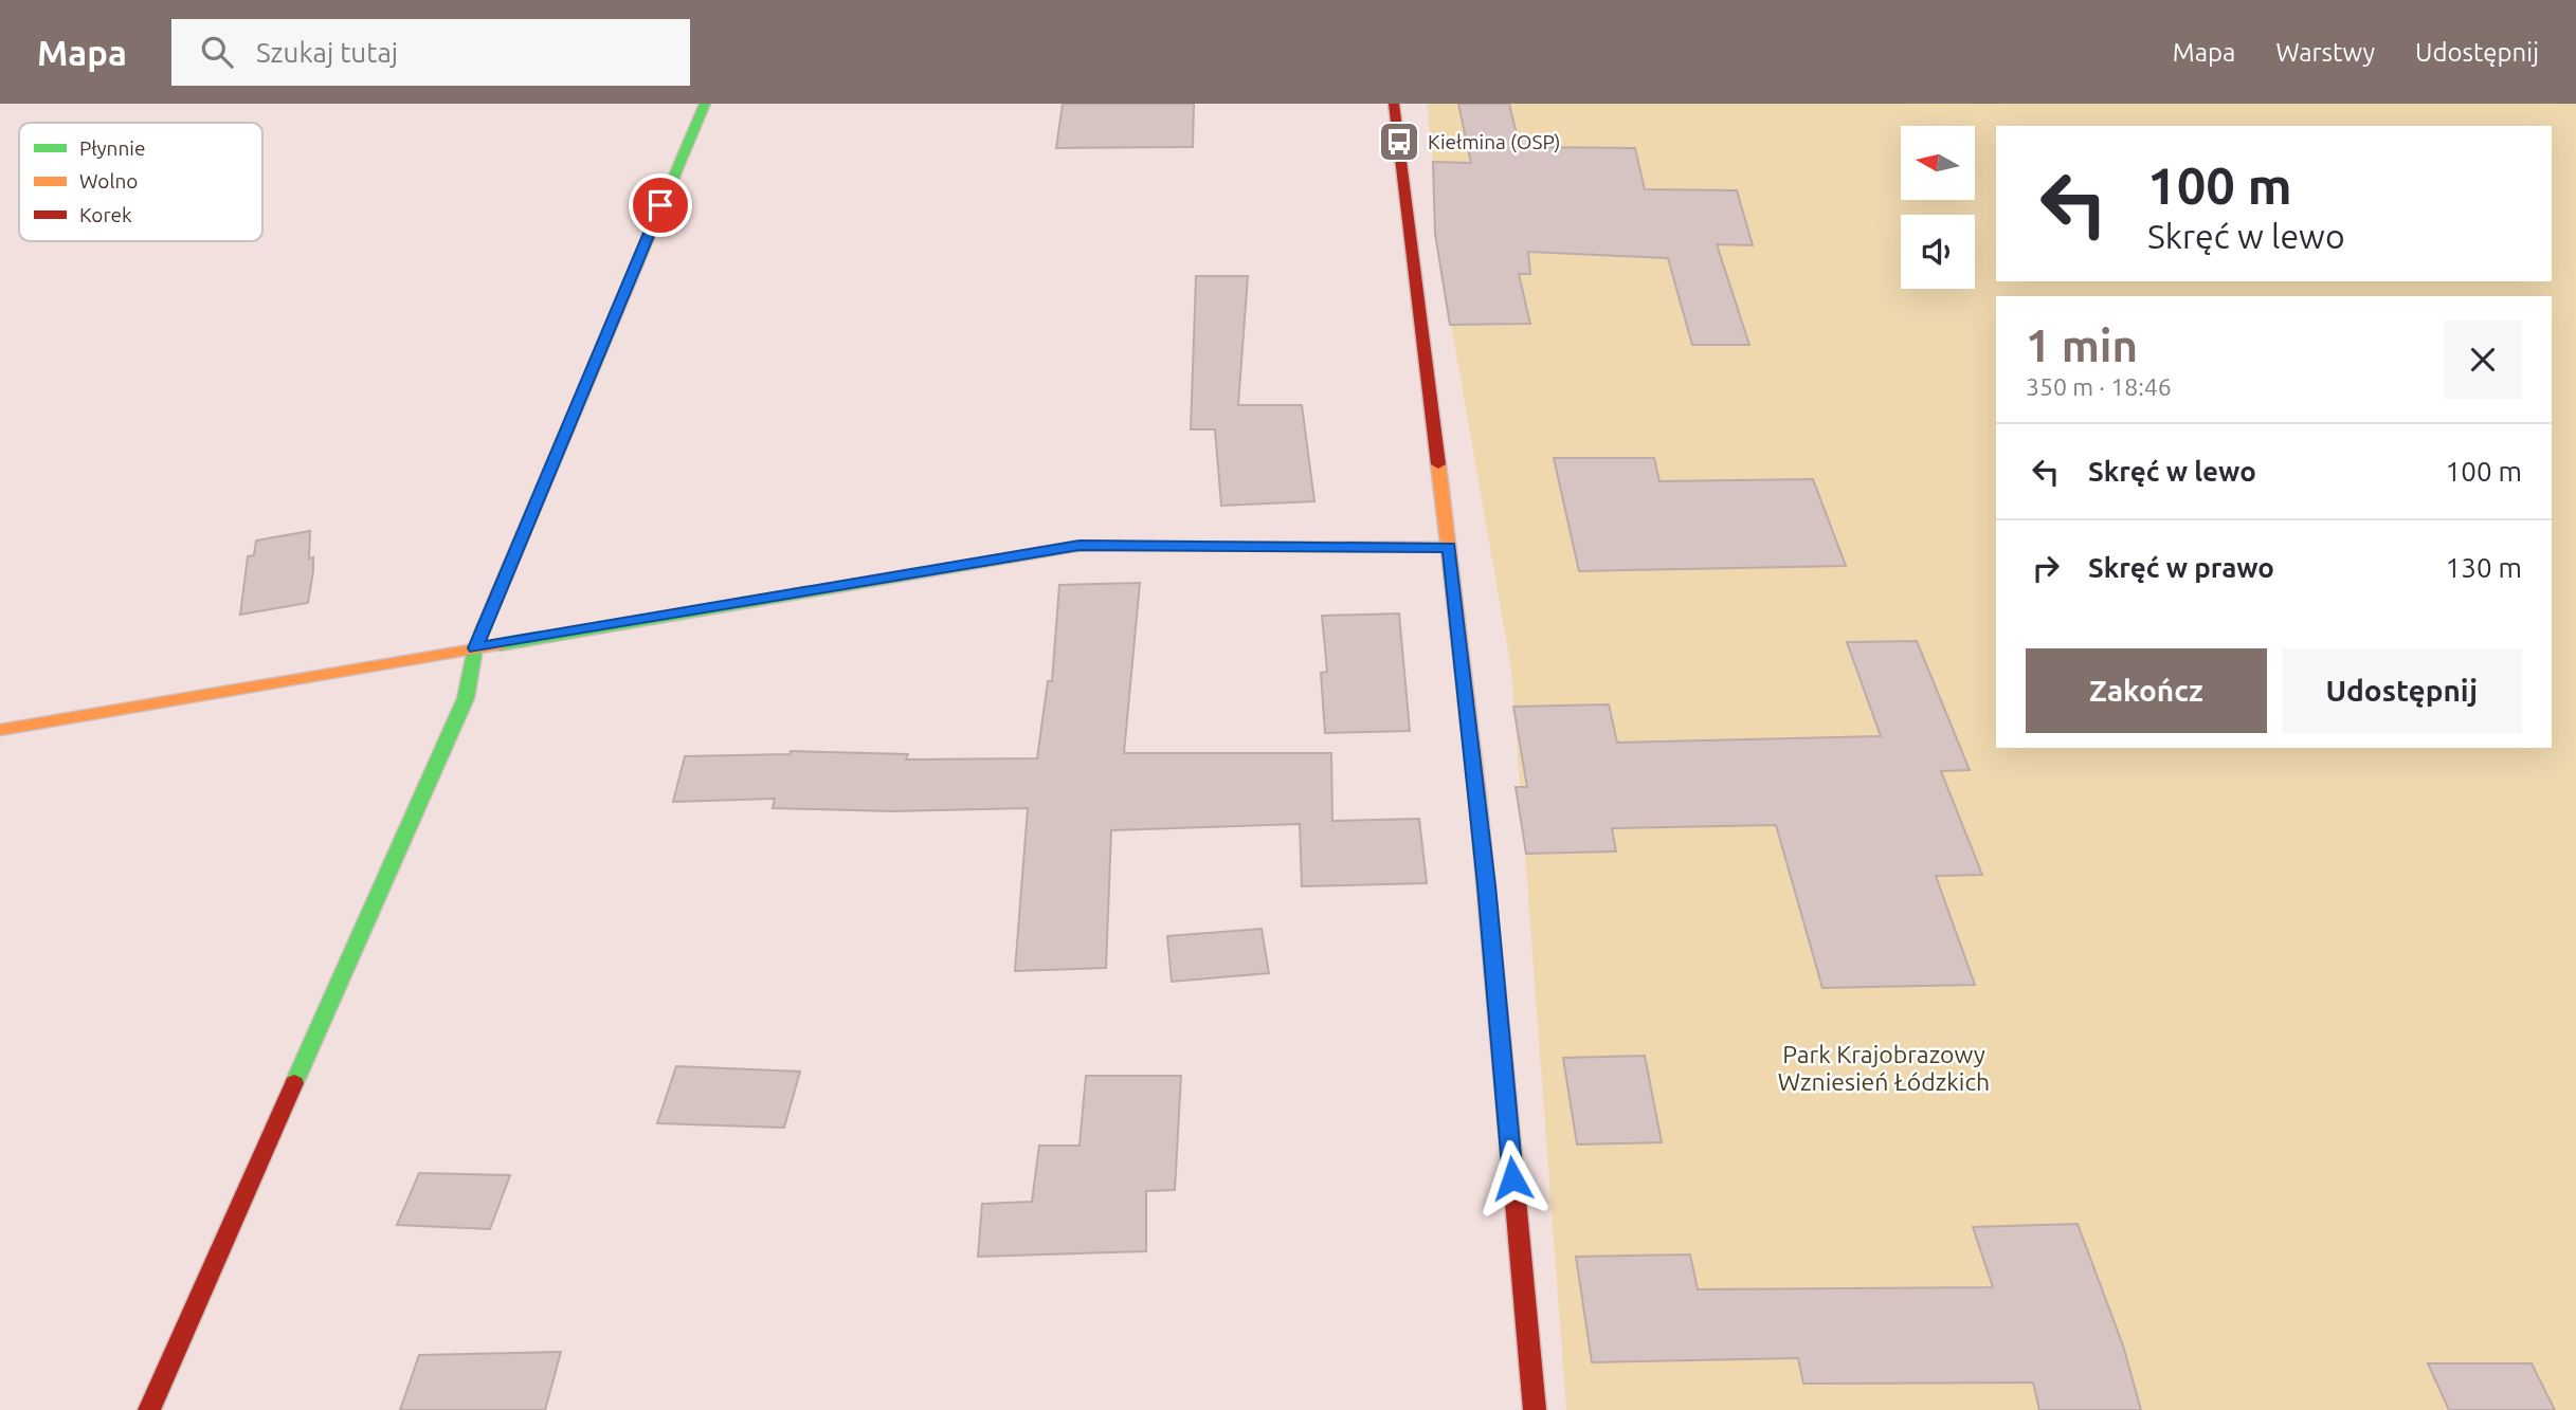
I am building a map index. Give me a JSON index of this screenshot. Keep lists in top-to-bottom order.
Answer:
{
  "parks": ["Park Krajobrazowy Wzniesień Łódzkich"],
  "places": {
    "bus stop": ["Kiełmina (OSP)"]
  },
  "legend": ["Płynnie", "Wolno", "Korek"],
  "north": "left",
  "page": {
    "header": "Mapa",
    "search": "Szukaj tutaj",
    "nav": ["Mapa", "Warstwy", "Udostępnij"],
    "turn": ["100 m", "Skręć w lewo"],
    "heading": ["1 min", "350 m · 18:46"],
    "list": [
      {
        "name": "Skręć w lewo",
        "value": "100 m"
      },
      {
        "name": "Skręć w prawo",
        "value": "130 m"
      }
    ],
    "buttons": ["Zakończ", "Udostępnij"]
  }
}
